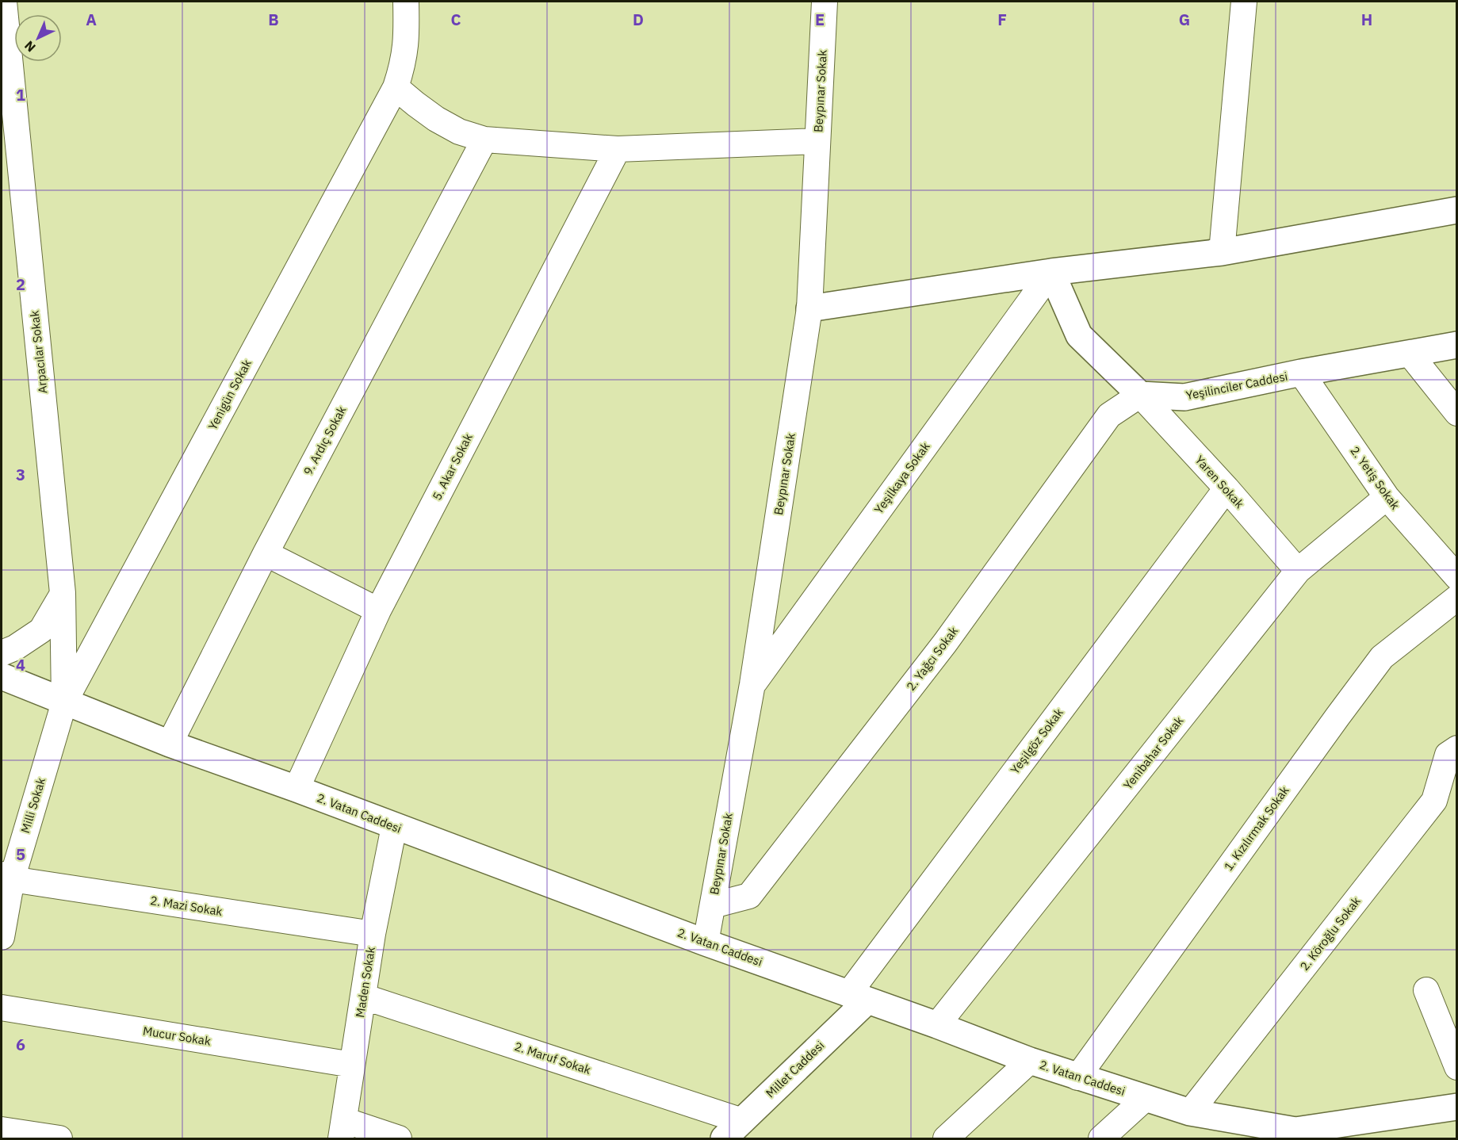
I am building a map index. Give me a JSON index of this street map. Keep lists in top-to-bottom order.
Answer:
{
  "streets": {
    "main road": ["Yeşilinciler Caddesi", "2. Vatan Caddesi", "Millet Caddesi"],
    "street": [
      "Beypınar Sokak",
      "Arpacılar Sokak",
      "Yenigün Sokak",
      "9. Ardıç Sokak",
      "5. Akar Sokak",
      "Yeşilkaya Sokak",
      "2. Yetiş Sokak",
      "Yaren Sokak",
      "2. Yağcı Sokak",
      "Yeşilgöz Sokak",
      "Yenibahar Sokak",
      "Milli Sokak",
      "1. Kızılırmak Sokak",
      "2. Mazi Sokak",
      "2. Köroğlu Sokak",
      "Maden Sokak",
      "Mucur Sokak",
      "2. Maruf Sokak"
    ]
  },
  "crossings": [
    ["Beypınar Sokak", "Yeşilkaya Sokak"],
    ["Beypınar Sokak", "2. Yağcı Sokak"],
    ["Beypınar Sokak", "2. Vatan Caddesi"],
    ["Arpacılar Sokak", "Yenigün Sokak"],
    ["Arpacılar Sokak", "Milli Sokak"],
    ["Arpacılar Sokak", "2. Vatan Caddesi"],
    ["Yeşilinciler Caddesi", "2. Yetiş Sokak"],
    ["Yeşilinciler Caddesi", "Yaren Sokak"],
    ["Yeşilinciler Caddesi", "2. Yağcı Sokak"],
    ["Yenigün Sokak", "Milli Sokak"],
    ["Yenigün Sokak", "2. Vatan Caddesi"],
    ["9. Ardıç Sokak", "2. Vatan Caddesi"],
    ["5. Akar Sokak", "2. Vatan Caddesi"],
    ["2. Yetiş Sokak", "Yenibahar Sokak"],
    ["Yaren Sokak", "2. Yağcı Sokak"],
    ["Yaren Sokak", "Yeşilgöz Sokak"],
    ["Yaren Sokak", "Yenibahar Sokak"],
    ["Yeşilgöz Sokak", "2. Vatan Caddesi"],
    ["Yeşilgöz Sokak", "Millet Caddesi"],
    ["Yenibahar Sokak", "2. Vatan Caddesi"],
    ["Milli Sokak", "2. Vatan Caddesi"],
    ["Milli Sokak", "2. Mazi Sokak"],
    ["2. Vatan Caddesi", "1. Kızılırmak Sokak"],
    ["2. Vatan Caddesi", "2. Köroğlu Sokak"],
    ["2. Vatan Caddesi", "Maden Sokak"],
    ["2. Vatan Caddesi", "Millet Caddesi"],
    ["2. Mazi Sokak", "Maden Sokak"],
    ["Maden Sokak", "Mucur Sokak"],
    ["Maden Sokak", "2. Maruf Sokak"],
    ["2. Maruf Sokak", "Millet Caddesi"]
  ],
  "north": "bottom left",
  "grid": {
    "columns": [
      "A",
      "B",
      "C",
      "D",
      "E",
      "F",
      "G",
      "H"
    ],
    "rows": [
      "1",
      "2",
      "3",
      "4",
      "5",
      "6"
    ]
  }
}
